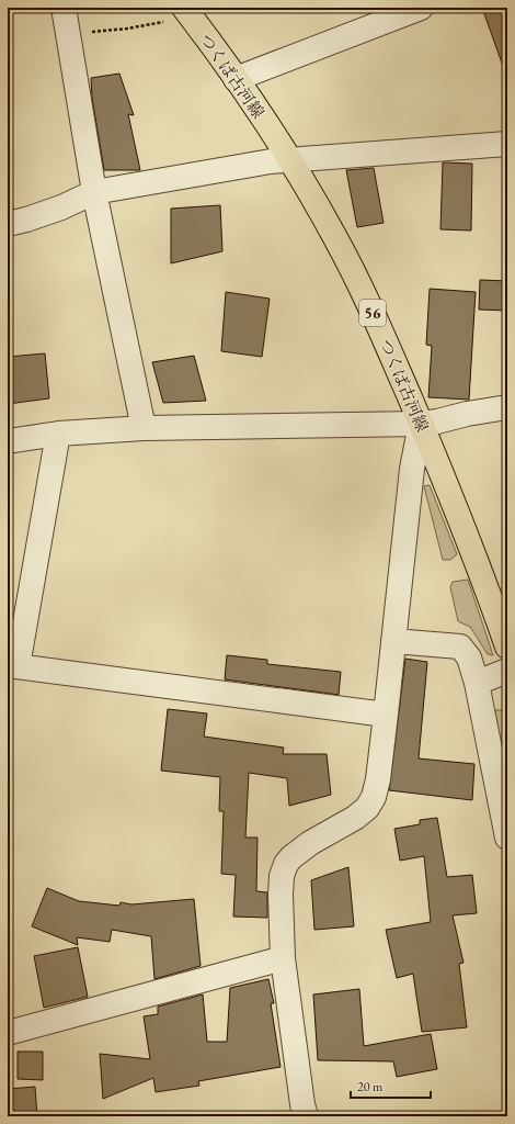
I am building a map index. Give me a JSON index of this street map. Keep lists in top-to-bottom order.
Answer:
{
  "streets": {
    "main road": ["つくば古河線", "56"]
  },
  "scale_bar": "20 m"
}
